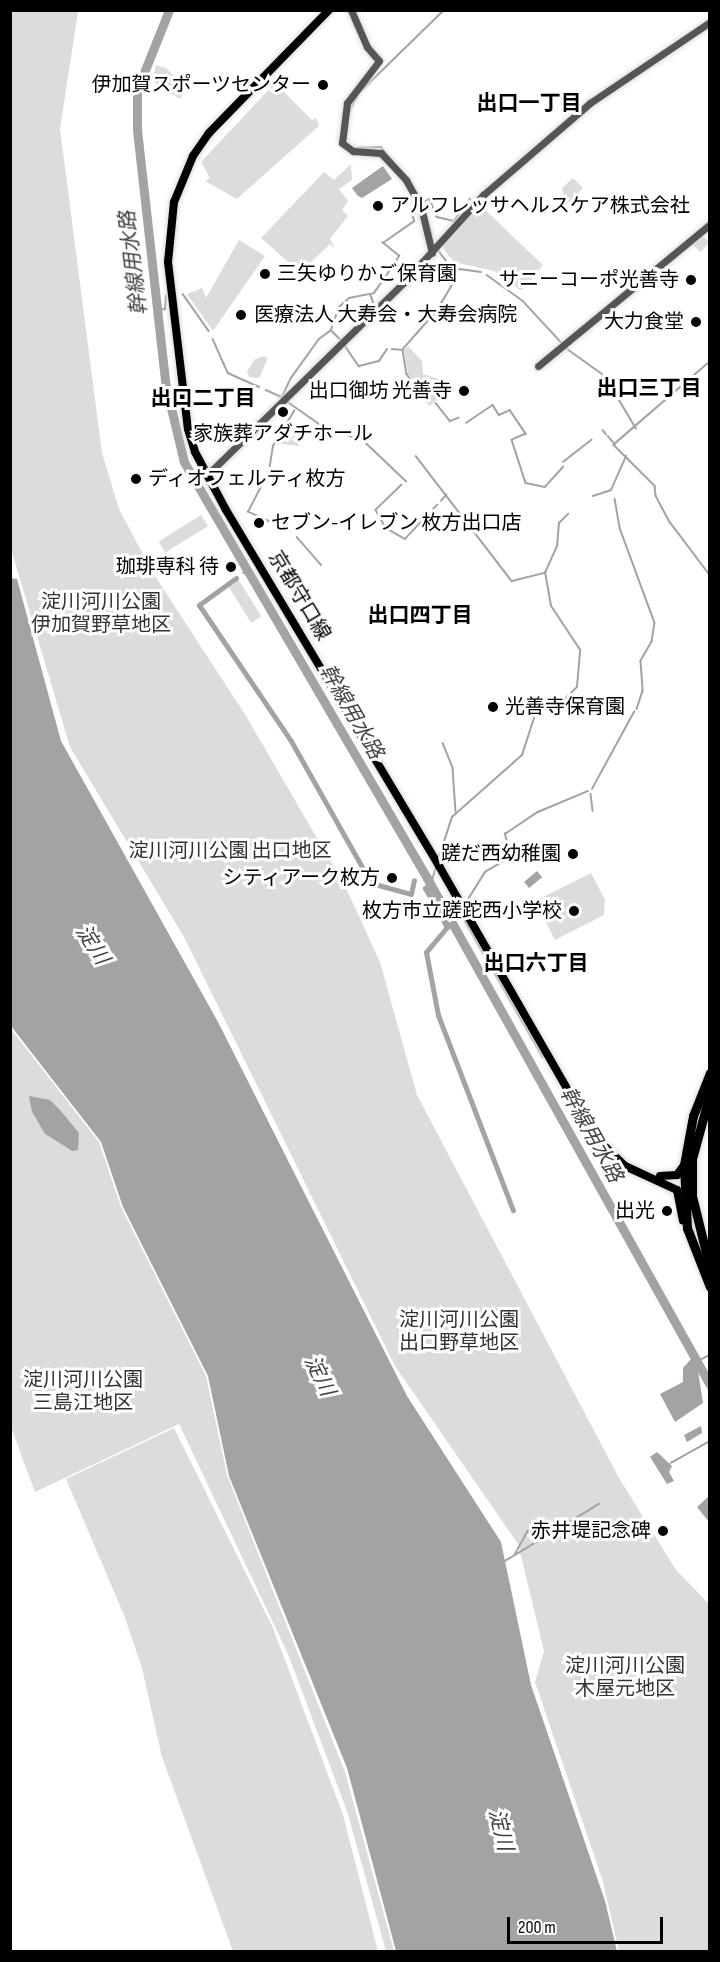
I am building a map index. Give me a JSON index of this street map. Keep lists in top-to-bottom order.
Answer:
{
  "streets": {
    "main road": ["京都守口線"]
  },
  "districts": [
    "出口一丁目",
    "出口三丁目",
    "出口二丁目",
    "出口四丁目",
    "出口六丁目"
  ],
  "water": ["幹線用水路", "淀川"],
  "parks": [
    "淀川河川公園 伊加賀野草地区",
    "淀川河川公園 出口地区",
    "淀川河川公園 出口野草地区",
    "淀川河川公園 三島江地区",
    "淀川河川公園 木屋元地区"
  ],
  "places": [
    "伊加賀スポーツセンター",
    "アルフレッサヘルスケア株式会社",
    "三矢ゆりかご保育園",
    "サニーコーポ光善寺",
    "医療法人 大寿会・大寿会病院",
    "大力食堂",
    "出口御坊 光善寺",
    "家族葬アダチホール",
    "ディオフェルティ枚方",
    "セブン-イレブン 枚方出口店",
    "珈琲専科 待",
    "光善寺保育園",
    "蹉だ西幼稚園",
    "シティアーク枚方",
    "枚方市立蹉跎西小学校",
    "出光",
    "赤井堤記念碑"
  ],
  "scale_bar": "200 m"
}
